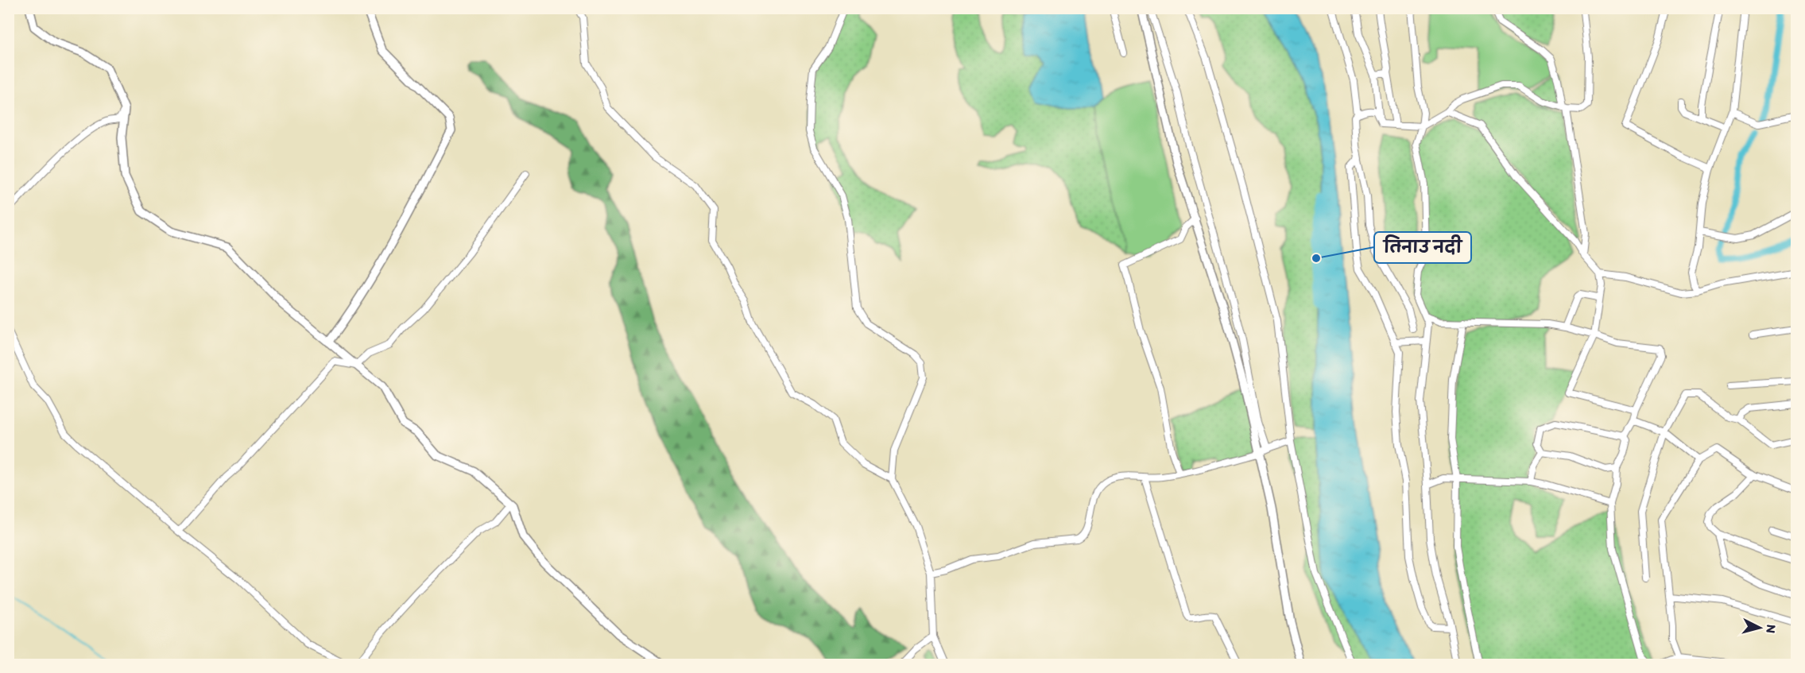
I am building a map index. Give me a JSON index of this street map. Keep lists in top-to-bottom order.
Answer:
{
  "places": ["तिनाउ नदी"],
  "north": "right"
}
